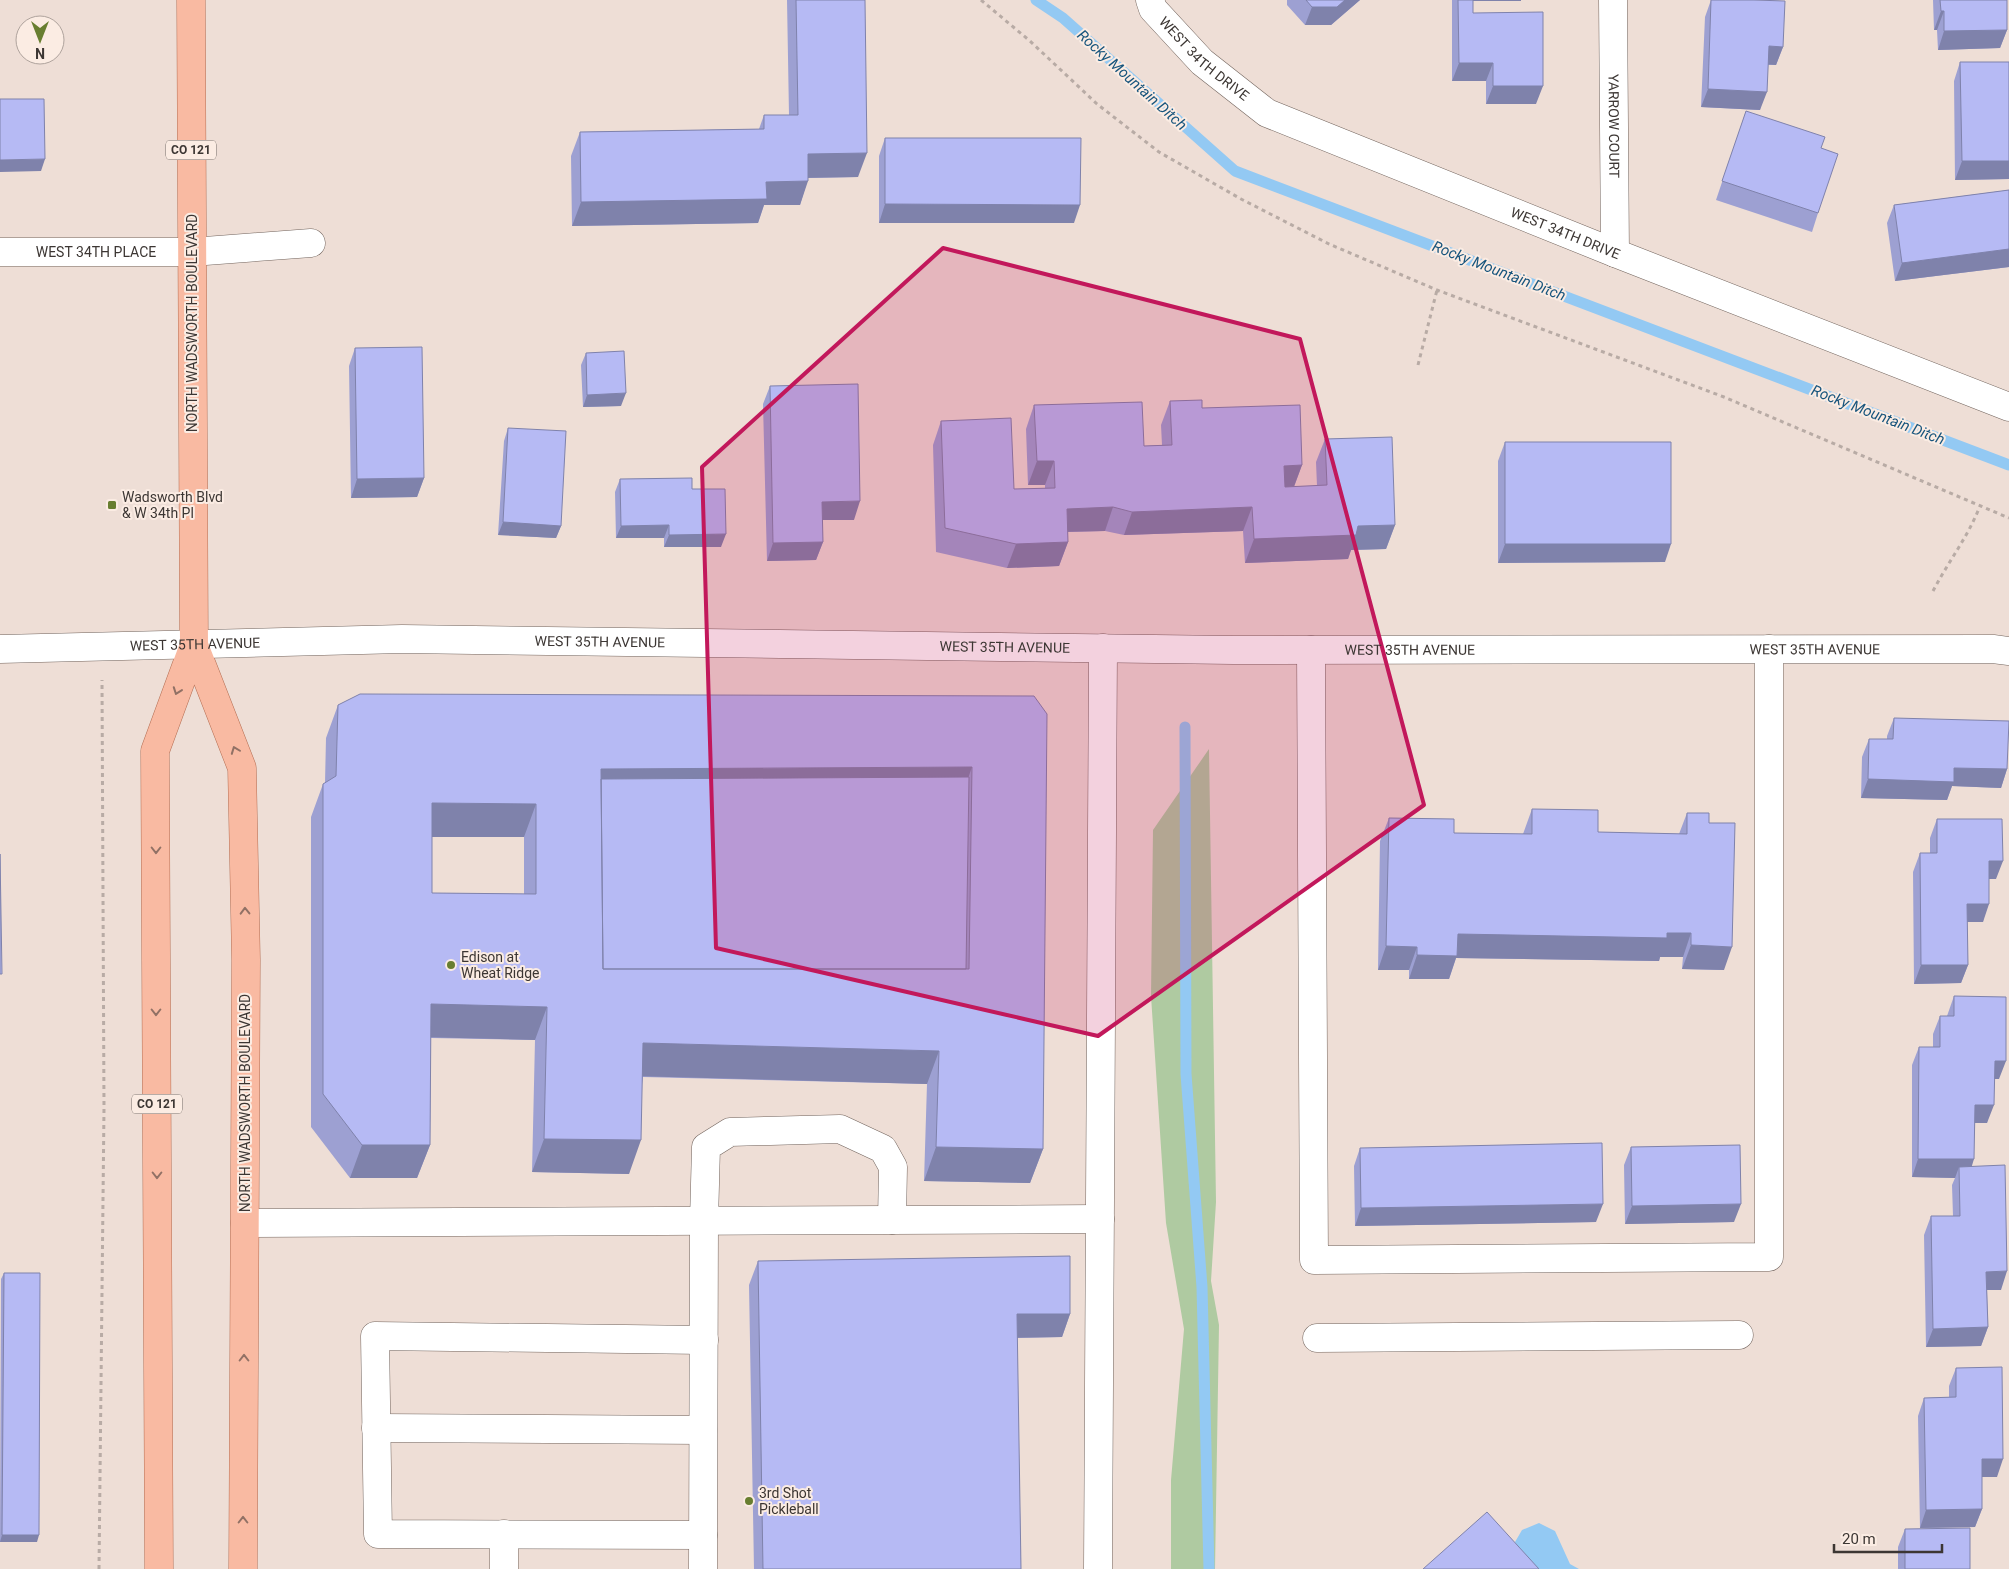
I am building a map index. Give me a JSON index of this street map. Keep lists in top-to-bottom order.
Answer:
{
  "streets": {
    "main road": ["CO 121", "NORTH WADSWORTH BOULEVARD"],
    "street": [
      "WEST 34TH DRIVE",
      "YARROW COURT",
      "WEST 34TH PLACE",
      "WEST 35TH AVENUE"
    ]
  },
  "crossings": [
    ["WEST 34TH DRIVE", "YARROW COURT"],
    ["WEST 34TH PLACE", "NORTH WADSWORTH BOULEVARD"],
    ["NORTH WADSWORTH BOULEVARD", "WEST 35TH AVENUE"]
  ],
  "water": ["Rocky Mountain Ditch"],
  "places": {
    "transit": ["Wadsworth Blvd & W 34th Pl"],
    "other": ["Edison at Wheat Ridge", "3rd Shot Pickleball"]
  },
  "scale_bar": "20 m",
  "north": "bottom"
}
